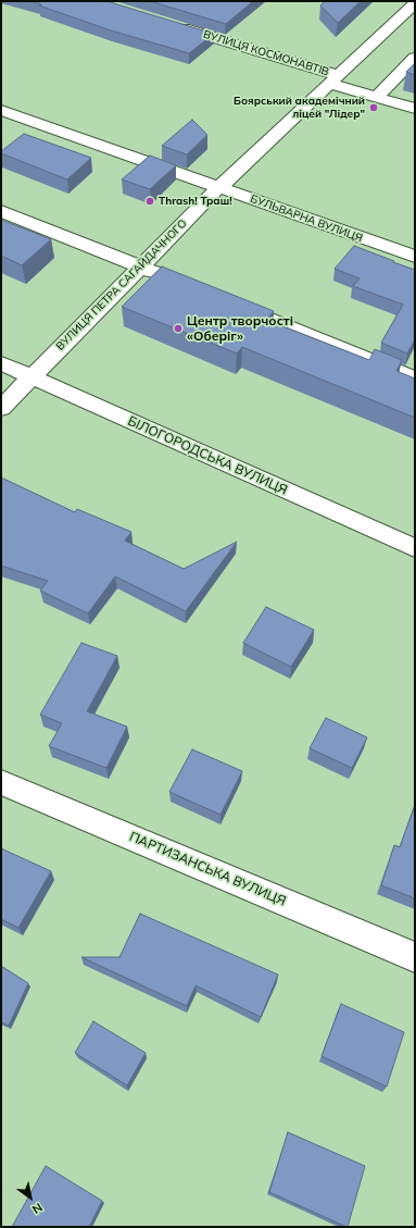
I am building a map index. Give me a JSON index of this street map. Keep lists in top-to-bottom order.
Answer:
{
  "streets": {
    "street": [
      "ВУЛИЦЯ КОСМОНАВТІВ",
      "БУЛЬВАРНА ВУЛИЦЯ",
      "ВУЛИЦЯ ПЕТРА САГАЙДАЧНОГО",
      "БІЛОГОРОДСЬКА ВУЛИЦЯ",
      "ПАРТИЗАНСЬКА ВУЛИЦЯ"
    ]
  },
  "crossings": [
    ["ВУЛИЦЯ КОСМОНАВТІВ", "ВУЛИЦЯ ПЕТРА САГАЙДАЧНОГО"],
    ["БУЛЬВАРНА ВУЛИЦЯ", "ВУЛИЦЯ ПЕТРА САГАЙДАЧНОГО"],
    ["ВУЛИЦЯ ПЕТРА САГАЙДАЧНОГО", "БІЛОГОРОДСЬКА ВУЛИЦЯ"]
  ],
  "places": ["Боярський академічний ліцей \"Лідер\"", "Thrash! Траш!", "Центр творчості «Оберіг»"],
  "north": "bottom right"
}
